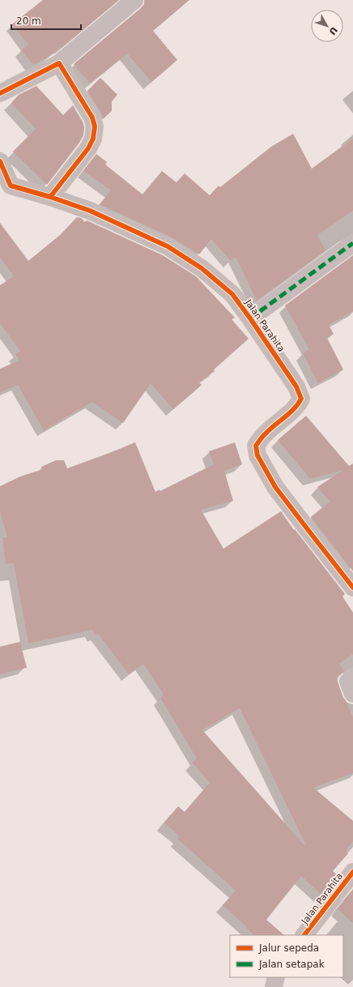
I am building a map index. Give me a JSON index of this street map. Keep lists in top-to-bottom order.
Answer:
{
  "streets": {
    "street": ["Jalan Parahita"]
  },
  "legend": ["Jalur sepeda", "Jalan setapak"],
  "scale_bar": "20 m",
  "north": "bottom right"
}
